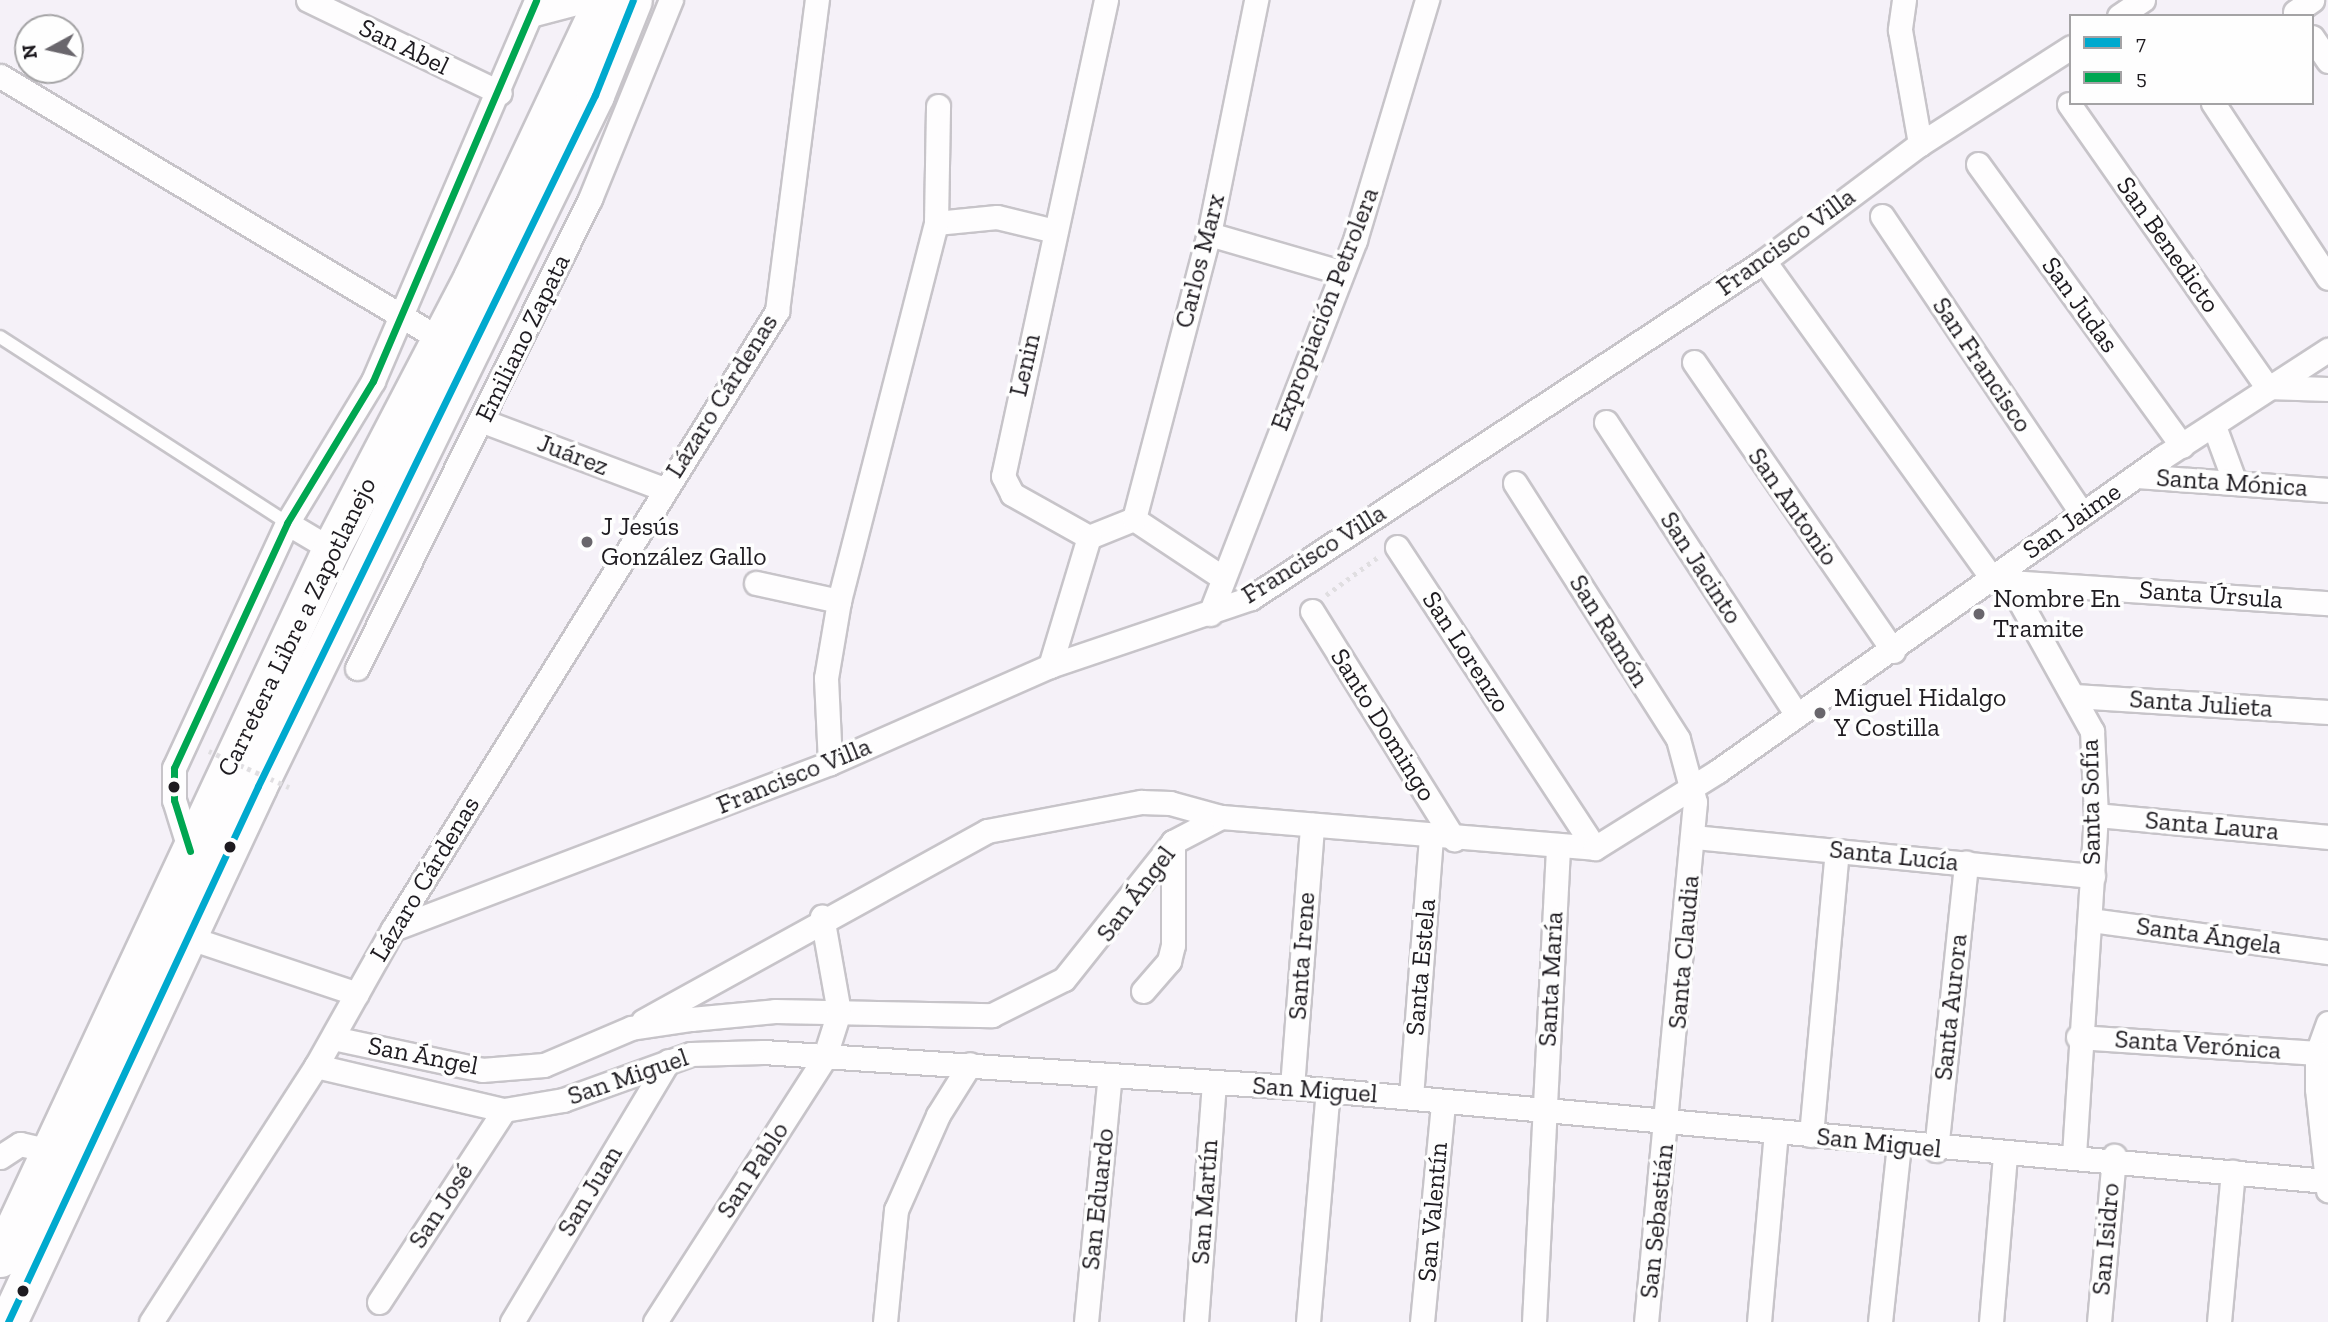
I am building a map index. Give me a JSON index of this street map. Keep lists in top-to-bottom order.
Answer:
{
  "streets": {
    "main road": ["Carretera Libre a Zapotlanejo"],
    "street": [
      "San Abel",
      "Francisco Villa",
      "San Benedicto",
      "Carlos Marx",
      "San Judas",
      "Expropiación Petrolera",
      "Emiliano Zapata",
      "Lenin",
      "San Francisco",
      "Lázaro Cárdenas",
      "Juárez",
      "Santa Mónica",
      "San Antonio",
      "San Jaime",
      "San Jacinto",
      "Santa Úrsula",
      "San Ramón",
      "San Lorenzo",
      "Santa Julieta",
      "Santo Domingo",
      "Santa Sofía",
      "Santa Laura",
      "Santa Lucía",
      "San Ángel",
      "Santa Ángela",
      "Santa Claudia",
      "Santa Irene",
      "Santa Estela",
      "Santa María",
      "Santa Aurora",
      "Santa Verónica",
      "San Miguel",
      "San Pablo",
      "San Juan",
      "San Eduardo",
      "San Martín",
      "San José",
      "San Valentín",
      "San Sebastián",
      "San Isidro"
    ]
  },
  "crossings": [
    ["Francisco Villa", "Expropiación Petrolera"],
    ["Francisco Villa", "Lázaro Cárdenas"],
    ["Francisco Villa", "Santa Sofía"],
    ["San Benedicto", "San Jaime"],
    ["San Judas", "San Jaime"],
    ["Emiliano Zapata", "Juárez"],
    ["San Francisco", "San Jaime"],
    ["Lázaro Cárdenas", "Juárez"],
    ["Lázaro Cárdenas", "San Ángel"],
    ["Lázaro Cárdenas", "San Miguel"],
    ["Santa Mónica", "San Jaime"],
    ["San Antonio", "San Jaime"],
    ["San Jaime", "San Jacinto"],
    ["San Jaime", "Santa Úrsula"],
    ["San Jaime", "San Ramón"],
    ["San Jaime", "Santa Sofía"],
    ["San Jaime", "Santa Claudia"],
    ["Santa Úrsula", "Santa Sofía"],
    ["San Ramón", "Santa Claudia"],
    ["Santa Julieta", "Santa Sofía"],
    ["Santo Domingo", "Santa Estela"],
    ["Santa Sofía", "Santa Laura"],
    ["Santa Sofía", "Santa Lucía"],
    ["Santa Sofía", "Santa Ángela"],
    ["Santa Sofía", "Santa Verónica"],
    ["Santa Sofía", "San Miguel"],
    ["Santa Lucía", "Santa Claudia"],
    ["Santa Lucía", "Santa Aurora"],
    ["San Ángel", "San Pablo"],
    ["Santa Claudia", "San Miguel"],
    ["Santa Claudia", "San Sebastián"],
    ["Santa Irene", "San Miguel"],
    ["Santa Estela", "San Miguel"],
    ["Santa María", "San Miguel"],
    ["Santa Aurora", "San Miguel"],
    ["San Miguel", "San Pablo"],
    ["San Miguel", "San Juan"],
    ["San Miguel", "San Eduardo"],
    ["San Miguel", "San Martín"],
    ["San Miguel", "San José"],
    ["San Miguel", "San Valentín"],
    ["San Miguel", "San Sebastián"],
    ["San Miguel", "San Isidro"]
  ],
  "places": ["J Jesús González Gallo", "Nombre En Tramite", "Miguel Hidalgo Y Costilla"],
  "lines": ["transit line 7", "transit line 5"],
  "legend": ["7", "5"],
  "north": "left"
}
